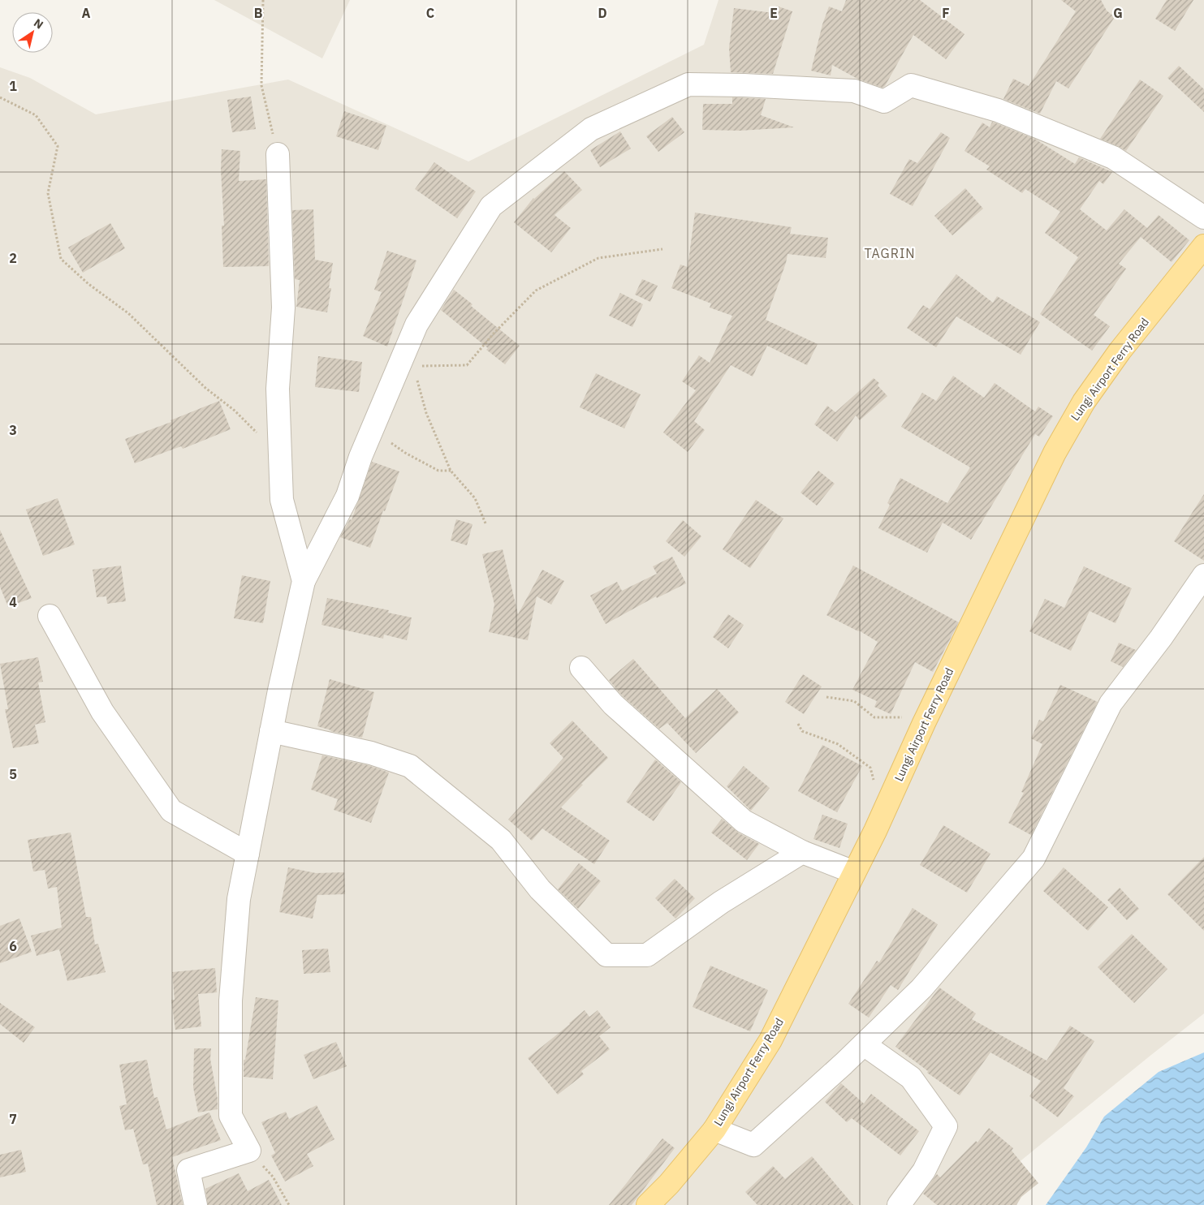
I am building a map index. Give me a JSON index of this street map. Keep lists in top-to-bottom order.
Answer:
{
  "streets": {
    "main road": ["Lungi Airport Ferry Road"]
  },
  "districts": ["TAGRIN"],
  "north": "top right",
  "grid": {
    "columns": [
      "A",
      "B",
      "C",
      "D",
      "E",
      "F",
      "G"
    ],
    "rows": [
      "1",
      "2",
      "3",
      "4",
      "5",
      "6",
      "7"
    ]
  }
}
